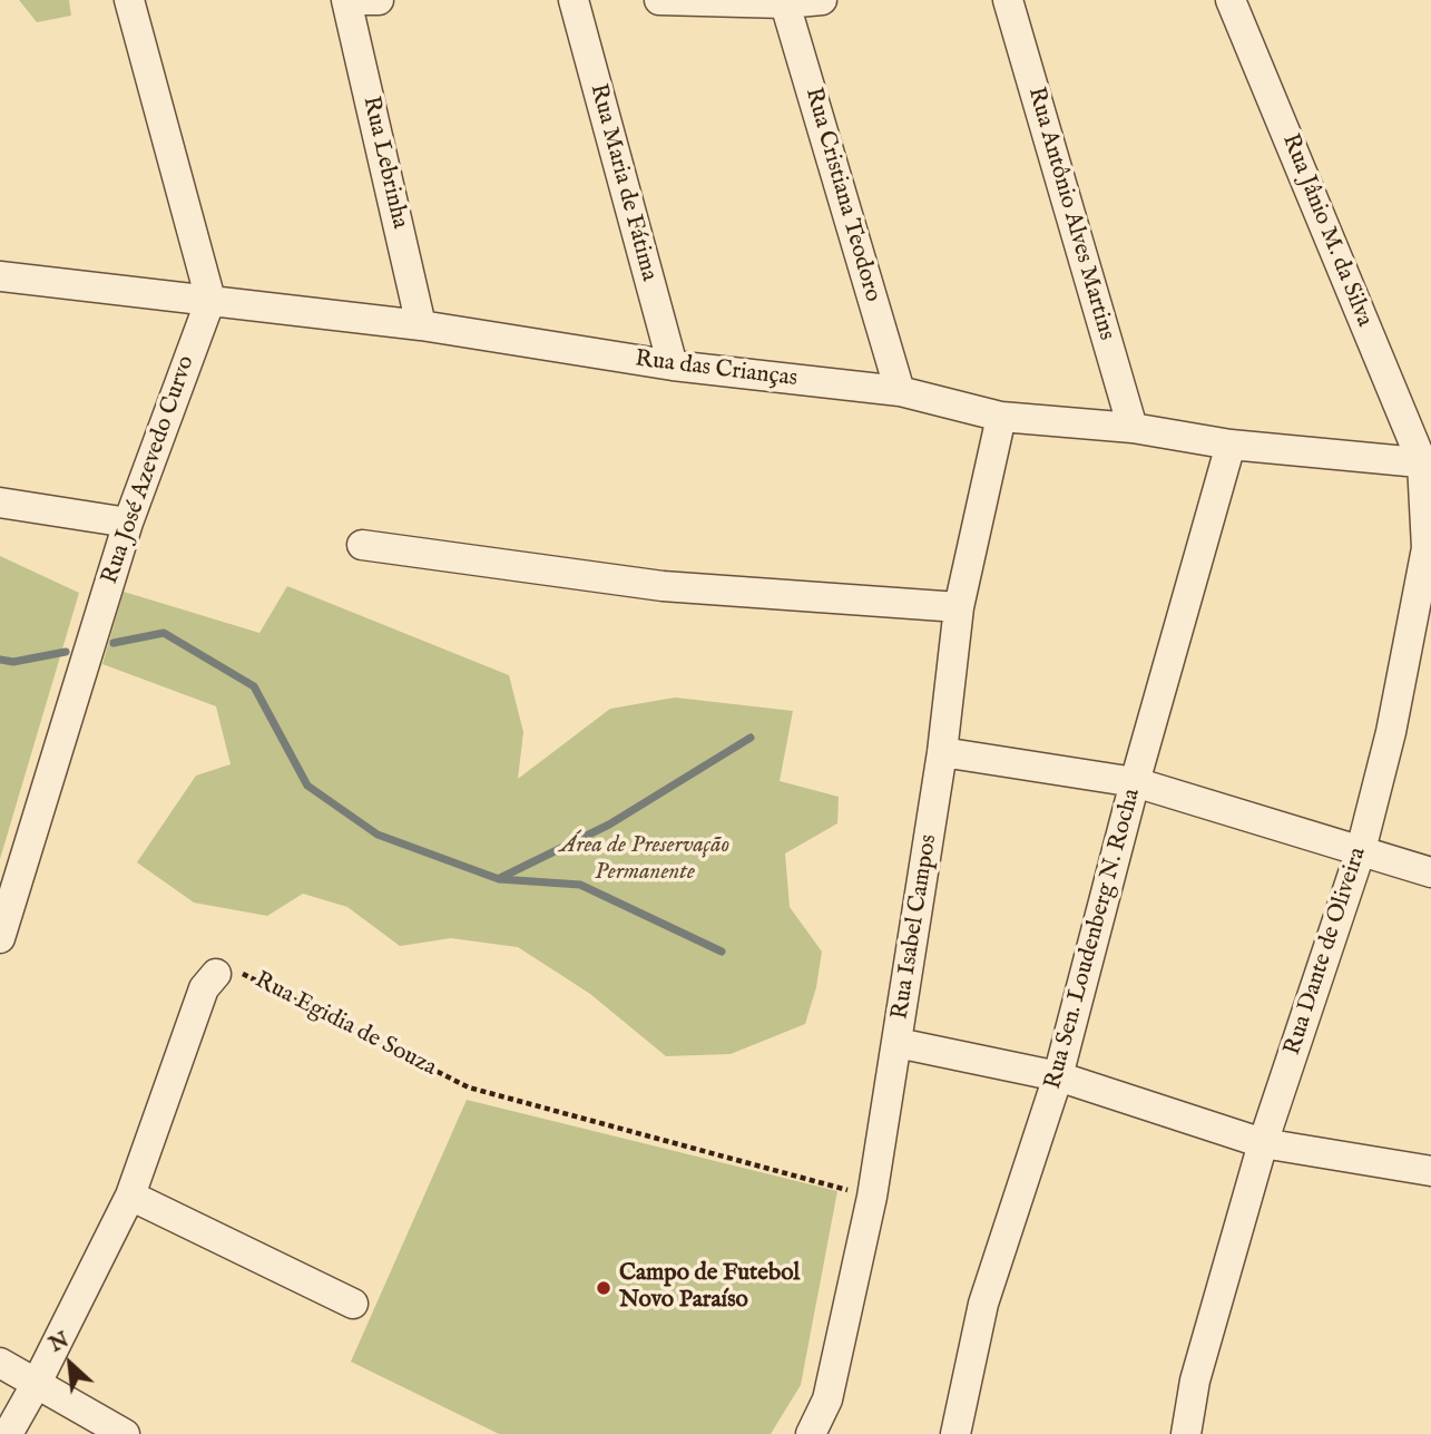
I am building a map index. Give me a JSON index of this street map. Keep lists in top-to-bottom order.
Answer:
{
  "streets": {
    "street": [
      "Rua Lebrinha",
      "Rua Maria de Fátima",
      "Rua Cristiana Teodoro",
      "Rua Antônio Alves Martins",
      "Rua Jânio M. da Silva",
      "Rua das Crianças",
      "Rua José Azevedo Curvo",
      "Rua Isabel Campos",
      "Rua Sen. Loudenberg N. Rocha",
      "Rua Dante de Oliveira"
    ],
    "path": ["Rua Egidia de Souza"]
  },
  "crossings": [
    ["Rua Lebrinha", "Rua das Crianças"],
    ["Rua Maria de Fátima", "Rua das Crianças"],
    ["Rua Cristiana Teodoro", "Rua das Crianças"],
    ["Rua Antônio Alves Martins", "Rua das Crianças"],
    ["Rua Jânio M. da Silva", "Rua das Crianças"],
    ["Rua Jânio M. da Silva", "Rua Dante de Oliveira"],
    ["Rua das Crianças", "Rua José Azevedo Curvo"],
    ["Rua das Crianças", "Rua Isabel Campos"],
    ["Rua das Crianças", "Rua Sen. Loudenberg N. Rocha"],
    ["Rua das Crianças", "Rua Dante de Oliveira"],
    ["Rua Isabel Campos", "Rua Egidia de Souza"]
  ],
  "parks": ["Área de Preservação Permanente"],
  "places": ["Campo de Futebol Novo Paraíso"],
  "north": "top left"
}
